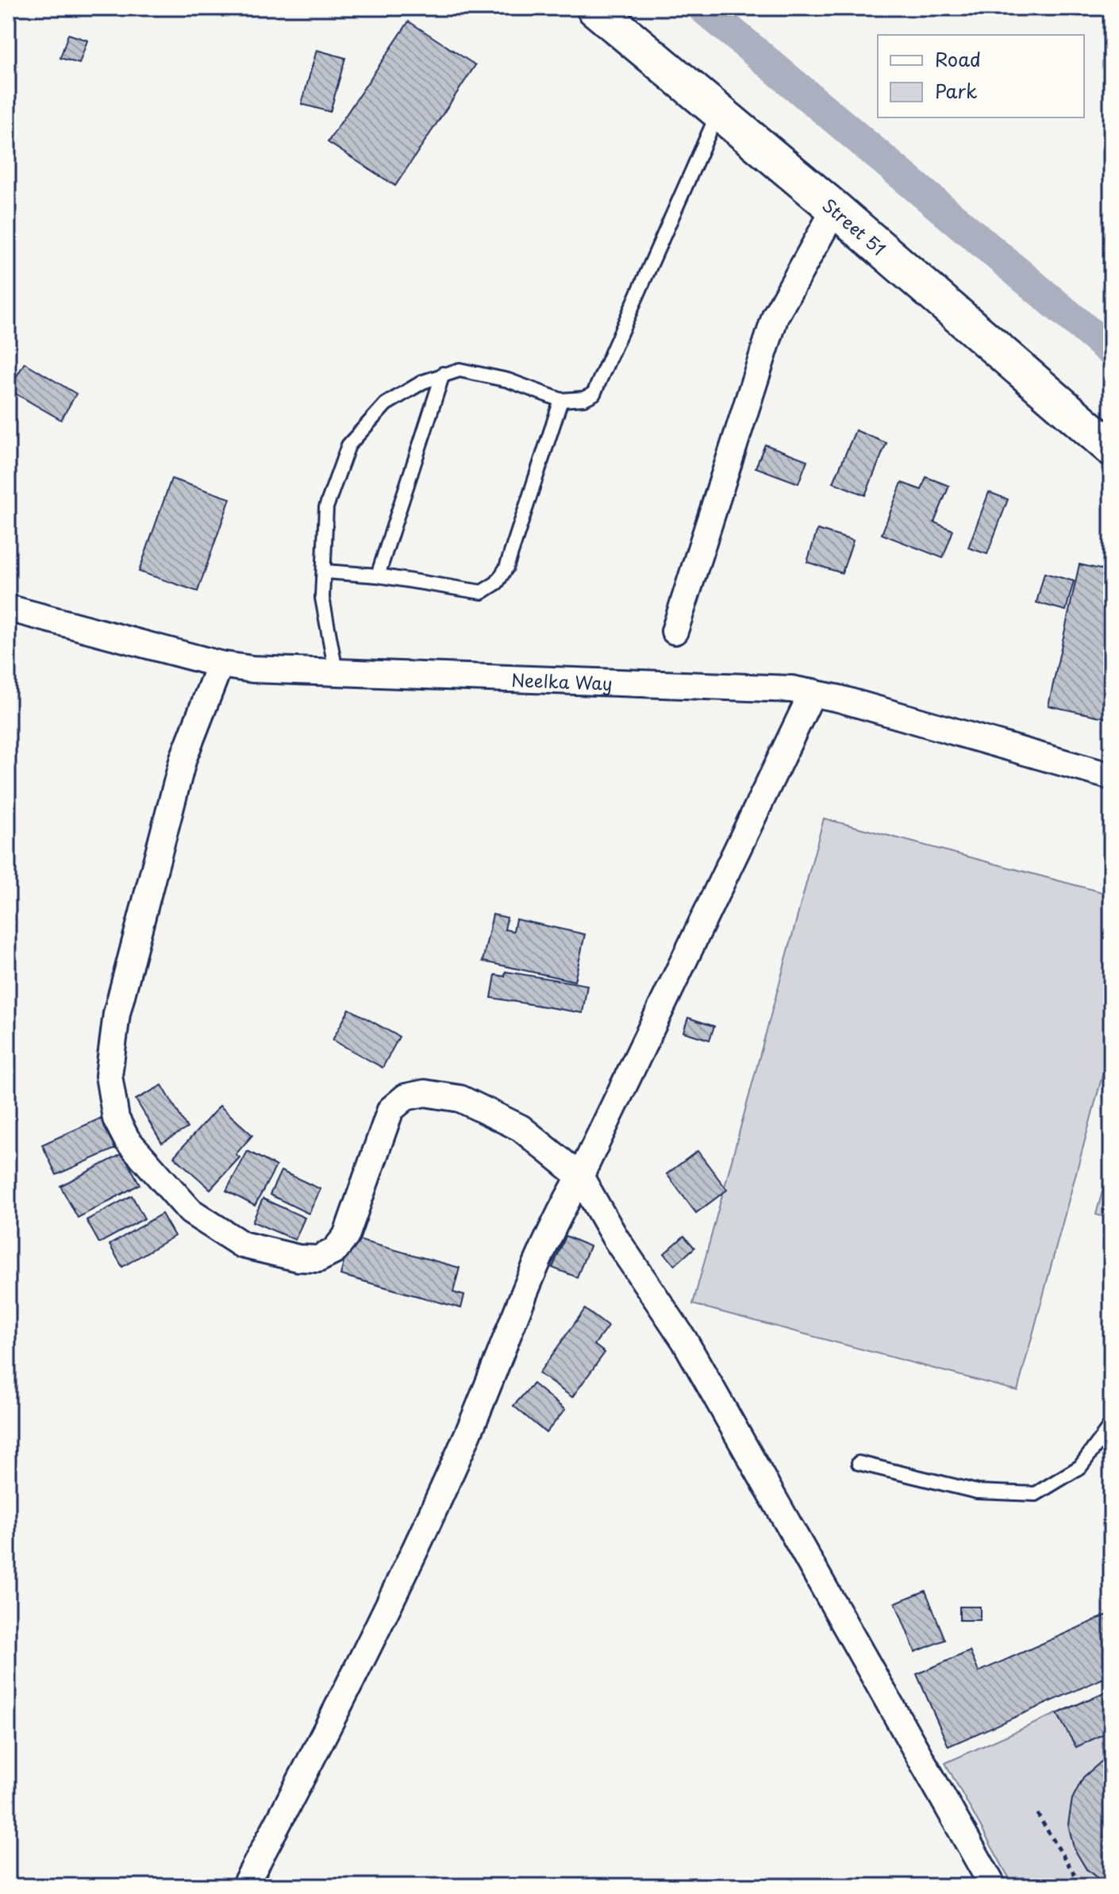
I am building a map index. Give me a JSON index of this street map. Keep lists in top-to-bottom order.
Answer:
{
  "streets": {
    "main road": ["Street 51"],
    "street": ["Neelka Way"]
  },
  "legend": ["Road", "Park"]
}
